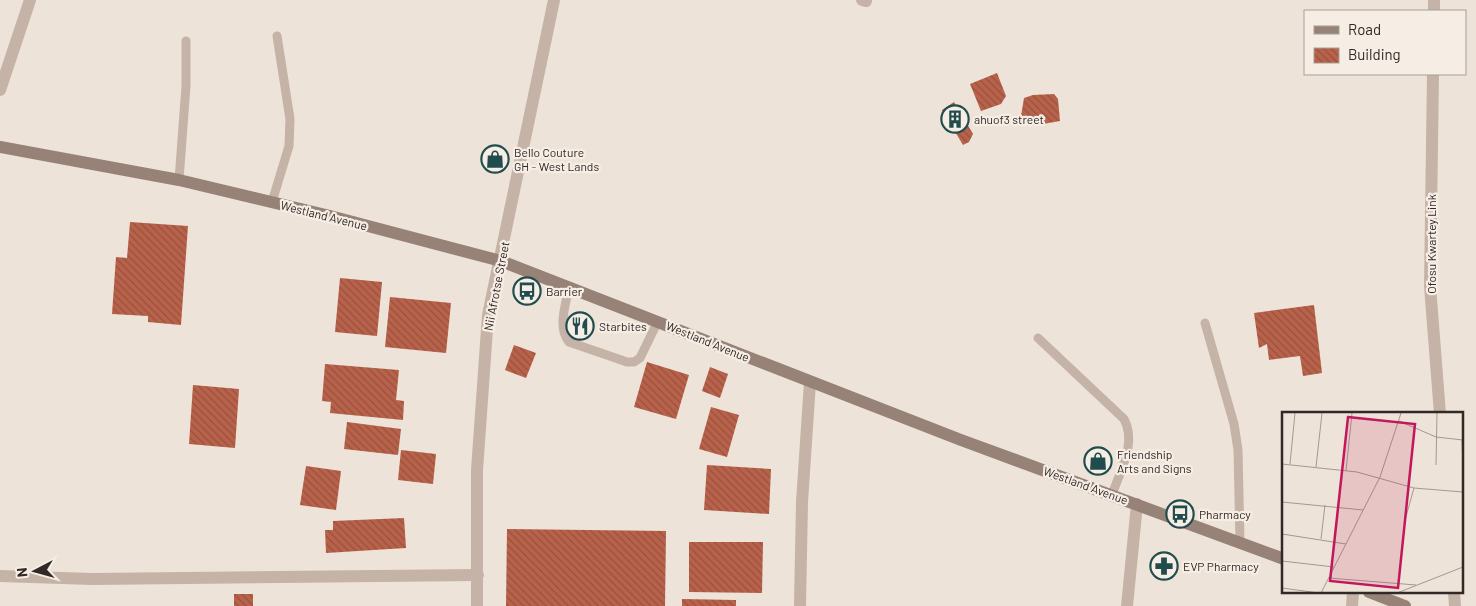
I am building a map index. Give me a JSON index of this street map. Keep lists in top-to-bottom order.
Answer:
{
  "streets": {
    "street": ["Westland Avenue", "Ofosu Kwartey Link", "Nii Afrotse Street"]
  },
  "crossings": [
    ["Westland Avenue", "Nii Afrotse Street"]
  ],
  "places": {
    "building": ["ahuof3 street"],
    "shop": ["Bello Couture GH - West Lands", "Friendship Arts and Signs"],
    "bus stop": ["Barrier", "Pharmacy"],
    "restaurant": ["Starbites"],
    "pharmacy": ["EVP Pharmacy"]
  },
  "legend": ["Road", "Building"],
  "north": "left"
}
